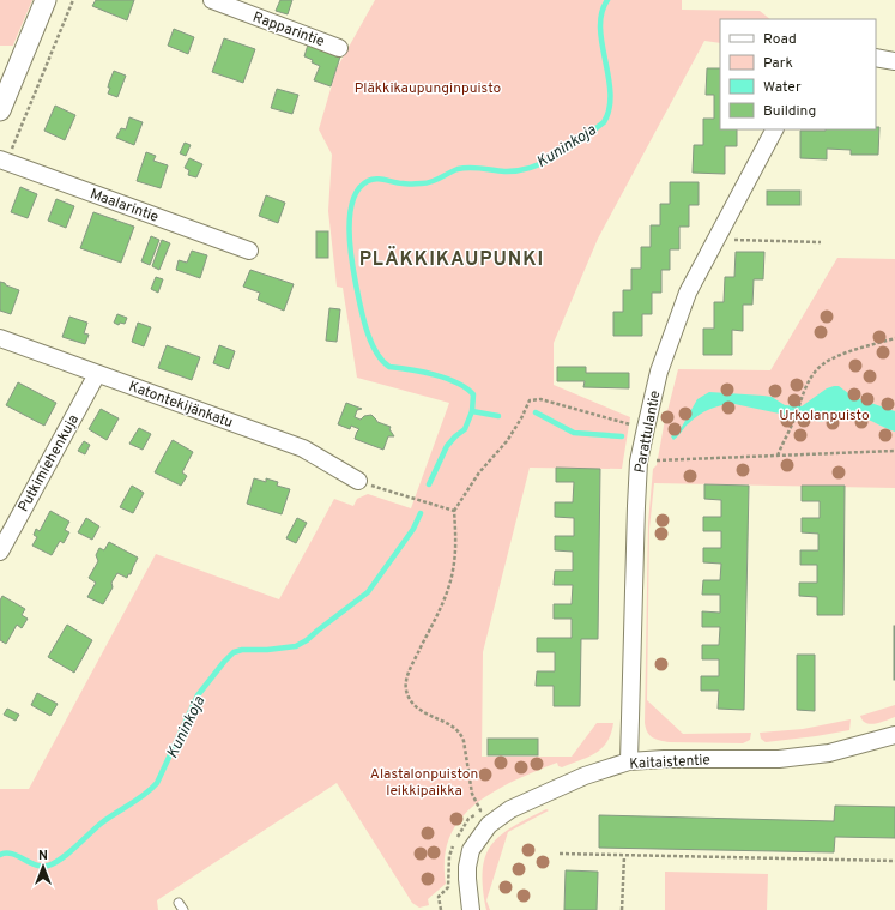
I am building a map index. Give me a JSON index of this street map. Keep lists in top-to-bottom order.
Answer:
{
  "streets": {
    "street": [
      "Rapparintie",
      "Maalarintie",
      "Katontekijänkatu",
      "Parattulantie",
      "Putkimiehenkuja",
      "Kaitaistentie"
    ]
  },
  "crossings": [
    ["Katontekijänkatu", "Putkimiehenkuja"],
    ["Parattulantie", "Kaitaistentie"]
  ],
  "districts": ["PLÄKKIKAUPUNKI"],
  "water": ["Kuninkoja"],
  "parks": ["Pläkkikaupunginpuisto", "Urkolanpuisto", "Alastalonpuiston leikkipaikka"],
  "legend": [
    "Road",
    "Park",
    "Water",
    "Building"
  ],
  "north": "top"
}
